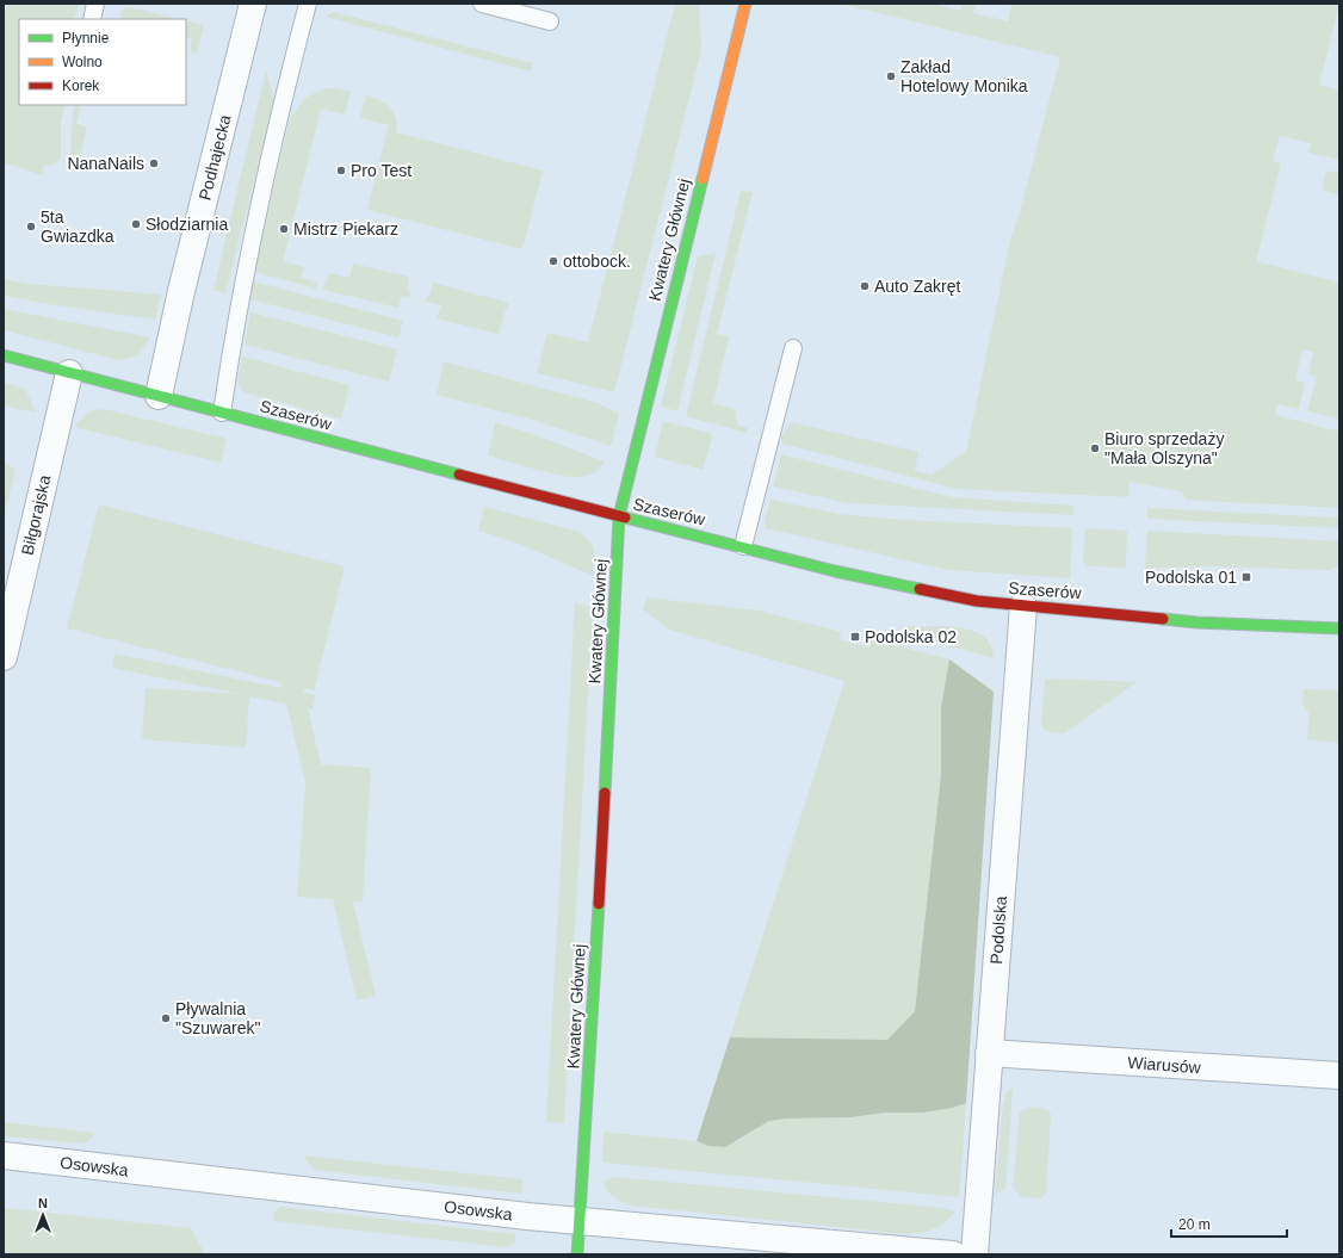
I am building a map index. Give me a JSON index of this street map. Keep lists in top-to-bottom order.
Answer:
{
  "streets": {
    "street": [
      "Podhajecka",
      "Kwatery Głównej",
      "Szaserów",
      "Biłgorajska",
      "Podolska",
      "Wiarusów",
      "Osowska"
    ]
  },
  "crossings": [
    ["Podhajecka", "Szaserów"],
    ["Kwatery Głównej", "Szaserów"],
    ["Kwatery Głównej", "Osowska"],
    ["Szaserów", "Biłgorajska"],
    ["Szaserów", "Podolska"],
    ["Podolska", "Wiarusów"]
  ],
  "places": {
    "other": [
      "Zakład Hotelowy Monika",
      "NanaNails",
      "Pro Test",
      "Słodziarnia",
      "5ta Gwiazdka",
      "Mistrz Piekarz",
      "ottobock.",
      "Auto Zakręt",
      "Biuro sprzedaży \"Mała Olszyna\"",
      "Pływalnia \"Szuwarek\""
    ],
    "transit": ["Podolska 01", "Podolska 02"]
  },
  "legend": ["Płynnie", "Wolno", "Korek"],
  "scale_bar": "20 m",
  "north": "top"
}
